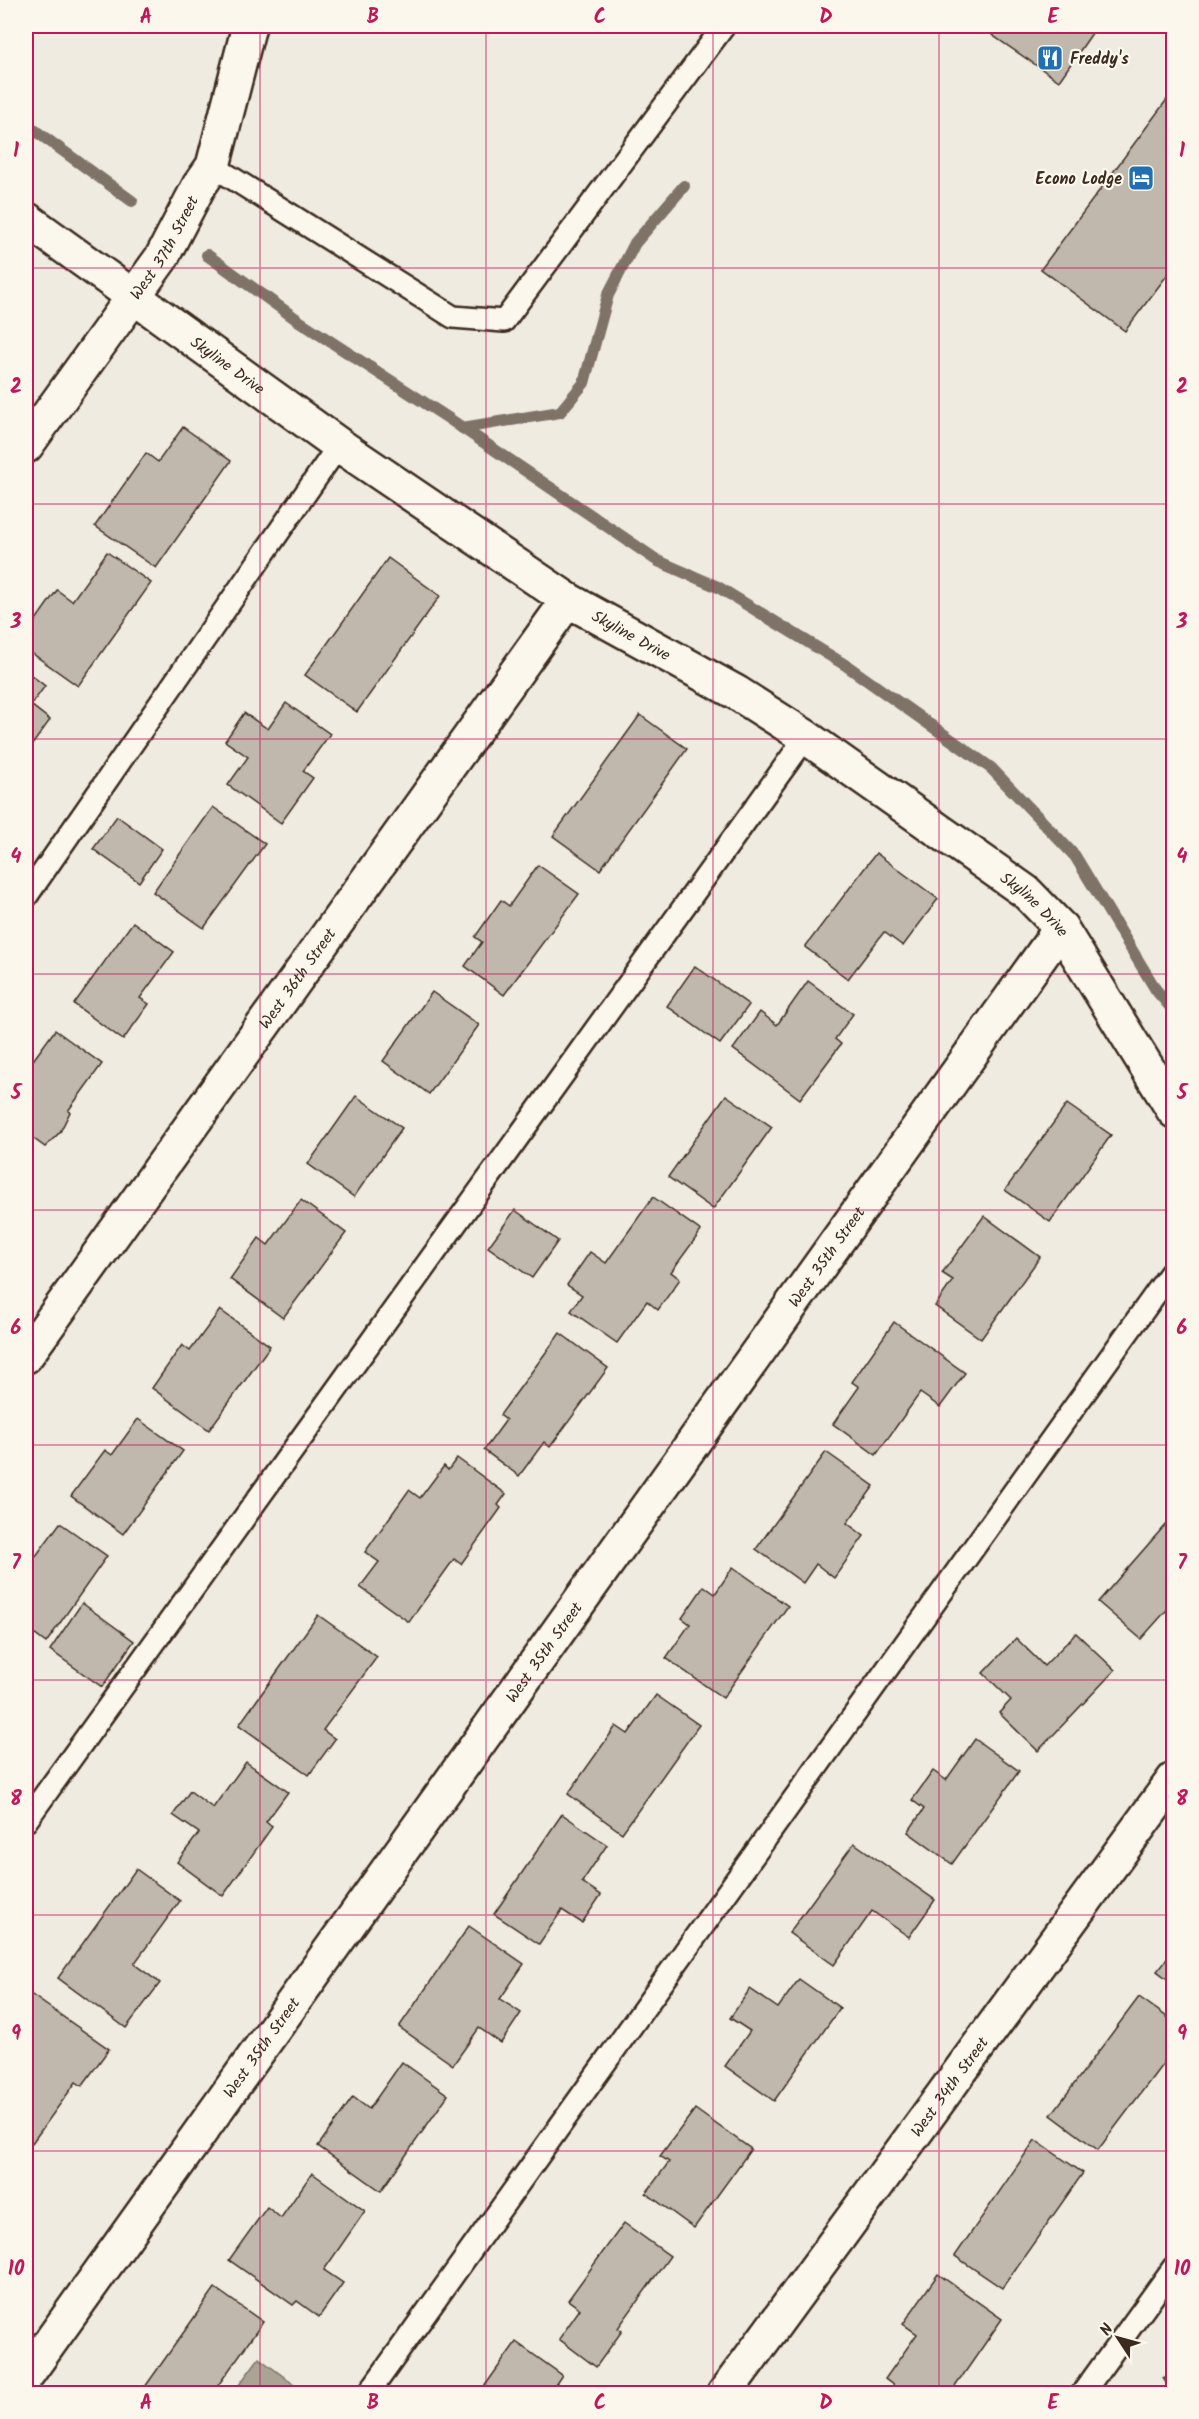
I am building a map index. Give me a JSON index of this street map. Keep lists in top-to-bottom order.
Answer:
{
  "streets": {
    "street": [
      "West 37th Street",
      "Skyline Drive",
      "West 36th Street",
      "West 35th Street",
      "West 34th Street"
    ]
  },
  "crossings": [
    ["West 37th Street", "Skyline Drive"],
    ["Skyline Drive", "West 36th Street"],
    ["Skyline Drive", "West 35th Street"]
  ],
  "places": {
    "restaurant": ["Freddy's"],
    "hotel": ["Econo Lodge"]
  },
  "north": "top left",
  "grid": {
    "columns": [
      "A",
      "B",
      "C",
      "D",
      "E"
    ],
    "rows": [
      "1",
      "2",
      "3",
      "4",
      "5",
      "6",
      "7",
      "8",
      "9",
      "10"
    ]
  }
}
